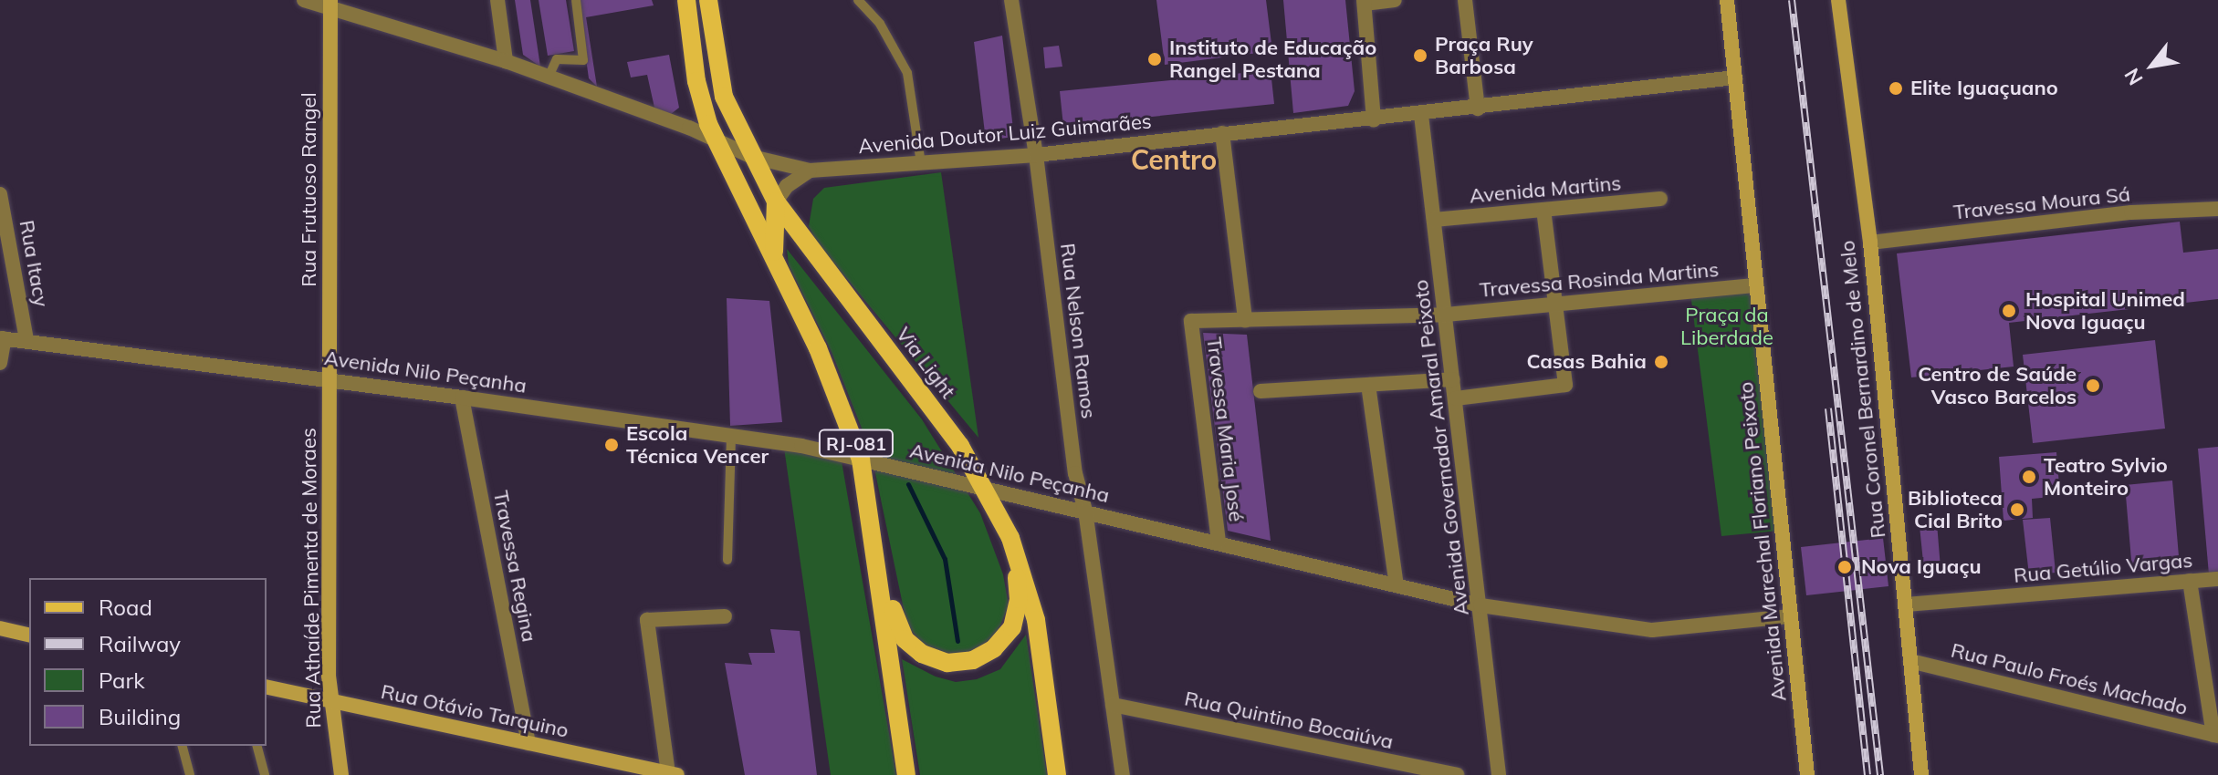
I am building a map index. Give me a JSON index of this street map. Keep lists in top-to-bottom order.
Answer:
{
  "streets": {
    "main road": [
      "Rua Frutuoso Rangel",
      "Via Light",
      "Rua Coronel Bernardino de Melo",
      "RJ-081",
      "Avenida Marechal Floriano Peixoto",
      "Rua Athaíde Pimenta de Moraes",
      "Rua Otávio Tarquino"
    ],
    "street": [
      "Avenida Doutor Luiz Guimarães",
      "Avenida Martins",
      "Travessa Moura Sá",
      "Rua Itacy",
      "Travessa Rosinda Martins",
      "Rua Nelson Ramos",
      "Avenida Nilo Peçanha",
      "Travessa Maria José",
      "Avenida Governador Amaral Peixoto",
      "Travessa Regina",
      "Rua Getúlio Vargas",
      "Rua Paulo Froés Machado",
      "Rua Quintino Bocaiúva"
    ]
  },
  "crossings": [
    ["Avenida Doutor Luiz Guimarães", "Rua Frutuoso Rangel"],
    ["Avenida Doutor Luiz Guimarães", "Rua Nelson Ramos"],
    ["Avenida Doutor Luiz Guimarães", "Via Light"],
    ["Avenida Doutor Luiz Guimarães", "RJ-081"],
    ["Avenida Doutor Luiz Guimarães", "Avenida Governador Amaral Peixoto"],
    ["Avenida Doutor Luiz Guimarães", "Avenida Marechal Floriano Peixoto"],
    ["Rua Frutuoso Rangel", "Avenida Nilo Peçanha"],
    ["Rua Frutuoso Rangel", "Rua Athaíde Pimenta de Moraes"],
    ["Avenida Martins", "Avenida Governador Amaral Peixoto"],
    ["Travessa Moura Sá", "Rua Coronel Bernardino de Melo"],
    ["Rua Itacy", "Avenida Nilo Peçanha"],
    ["Travessa Rosinda Martins", "Travessa Maria José"],
    ["Travessa Rosinda Martins", "Avenida Governador Amaral Peixoto"],
    ["Travessa Rosinda Martins", "Avenida Marechal Floriano Peixoto"],
    ["Rua Nelson Ramos", "Avenida Nilo Peçanha"],
    ["Rua Nelson Ramos", "Rua Quintino Bocaiúva"],
    ["Via Light", "Avenida Nilo Peçanha"],
    ["Avenida Nilo Peçanha", "Travessa Maria José"],
    ["Avenida Nilo Peçanha", "RJ-081"],
    ["Avenida Nilo Peçanha", "Avenida Governador Amaral Peixoto"],
    ["Avenida Nilo Peçanha", "Avenida Marechal Floriano Peixoto"],
    ["Avenida Nilo Peçanha", "Travessa Regina"],
    ["Avenida Nilo Peçanha", "Rua Athaíde Pimenta de Moraes"],
    ["Rua Coronel Bernardino de Melo", "Rua Getúlio Vargas"],
    ["Rua Coronel Bernardino de Melo", "Rua Paulo Froés Machado"],
    ["Travessa Regina", "Rua Otávio Tarquino"],
    ["Rua Athaíde Pimenta de Moraes", "Rua Otávio Tarquino"]
  ],
  "districts": ["Centro"],
  "parks": ["Praça da Liberdade"],
  "places": [
    "Praça Ruy Barbosa",
    "Instituto de Educação Rangel Pestana",
    "Elite Iguaçuano",
    "Hospital Unimed Nova Iguaçu",
    "Casas Bahia",
    "Centro de Saúde Vasco Barcelos",
    "Escola Técnica Vencer",
    "Teatro Sylvio Monteiro",
    "Biblioteca Cial Brito",
    "Nova Iguaçu"
  ],
  "legend": [
    "Road",
    "Railway",
    "Park",
    "Building"
  ],
  "north": "bottom left"
}
